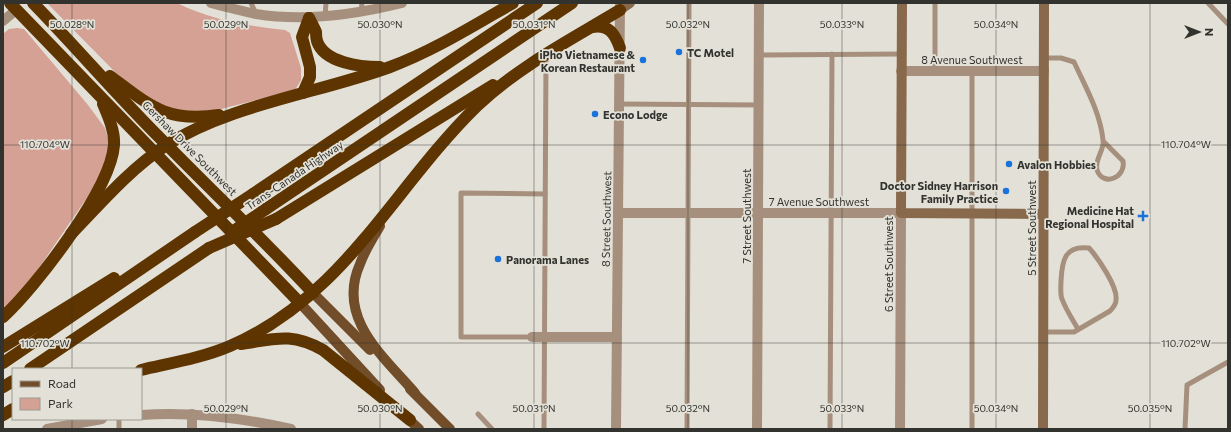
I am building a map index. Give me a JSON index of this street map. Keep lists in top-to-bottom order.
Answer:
{
  "streets": {
    "highway": ["Gershaw Drive Southwest", "Trans-Canada Highway"],
    "street": [
      "8 Avenue Southwest",
      "7 Avenue Southwest",
      "7 Street Southwest",
      "8 Street Southwest",
      "5 Street Southwest",
      "6 Street Southwest"
    ]
  },
  "crossings": [
    ["8 Avenue Southwest", "5 Street Southwest"],
    ["8 Avenue Southwest", "6 Street Southwest"],
    ["7 Avenue Southwest", "7 Street Southwest"],
    ["7 Avenue Southwest", "8 Street Southwest"],
    ["7 Avenue Southwest", "5 Street Southwest"],
    ["7 Avenue Southwest", "6 Street Southwest"]
  ],
  "places": {
    "other": [
      "TC Motel",
      "iPho Vietnamese & Korean Restaurant",
      "Econo Lodge",
      "Avalon Hobbies",
      "Doctor Sidney Harrison Family Practice",
      "Panorama Lanes"
    ],
    "health": ["Medicine Hat Regional Hospital"]
  },
  "legend": ["Road", "Park"],
  "north": "right",
  "coordinates": [
    "50.028°N",
    "50.029°N",
    "50.030°N",
    "50.031°N",
    "50.032°N",
    "50.033°N",
    "50.034°N",
    "110.704°W",
    "110.702°W",
    "50.035°N"
  ]
}
